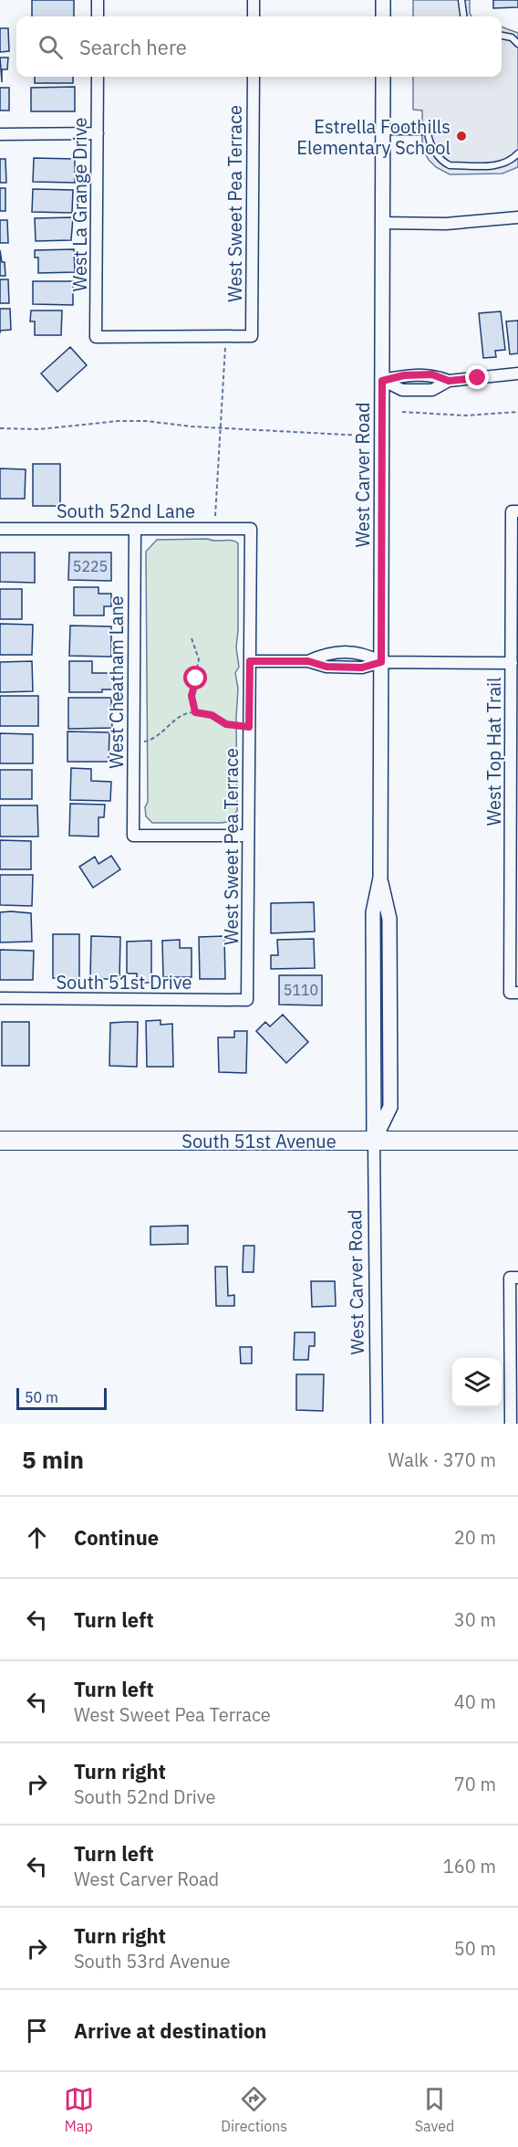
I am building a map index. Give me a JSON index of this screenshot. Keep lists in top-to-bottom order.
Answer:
{
  "streets": {
    "main road": ["South 51st Avenue"],
    "street": [
      "West Sweet Pea Terrace",
      "West La Grange Drive",
      "West Carver Road",
      "South 52nd Lane",
      "West Cheatham Lane",
      "West Top Hat Trail",
      "South 51st Drive"
    ]
  },
  "crossings": [
    ["West Sweet Pea Terrace", "West La Grange Drive"],
    ["West Sweet Pea Terrace", "South 52nd Lane"],
    ["West Sweet Pea Terrace", "West Cheatham Lane"],
    ["West Sweet Pea Terrace", "South 51st Drive"],
    ["West Carver Road", "South 51st Avenue"],
    ["South 52nd Lane", "West Cheatham Lane"]
  ],
  "places": ["Estrella Foothills Elementary School"],
  "house_numbers": ["5225", "5110"],
  "scale_bar": "50 m",
  "page": {
    "search": "Search here",
    "scale": "50 m",
    "heading": ["5 min", "Walk · 370 m"],
    "list": [
      ["Continue", "20 m"],
      ["Turn left", "30 m"],
      ["Turn left", "West Sweet Pea Terrace", "40 m"],
      ["Turn right", "South 52nd Drive", "70 m"],
      ["Turn left", "West Carver Road", "160 m"],
      ["Turn right", "South 53rd Avenue", "50 m"],
      "Arrive at destination"
    ],
    "nav": ["Map", "Directions", "Saved"]
  }
}
